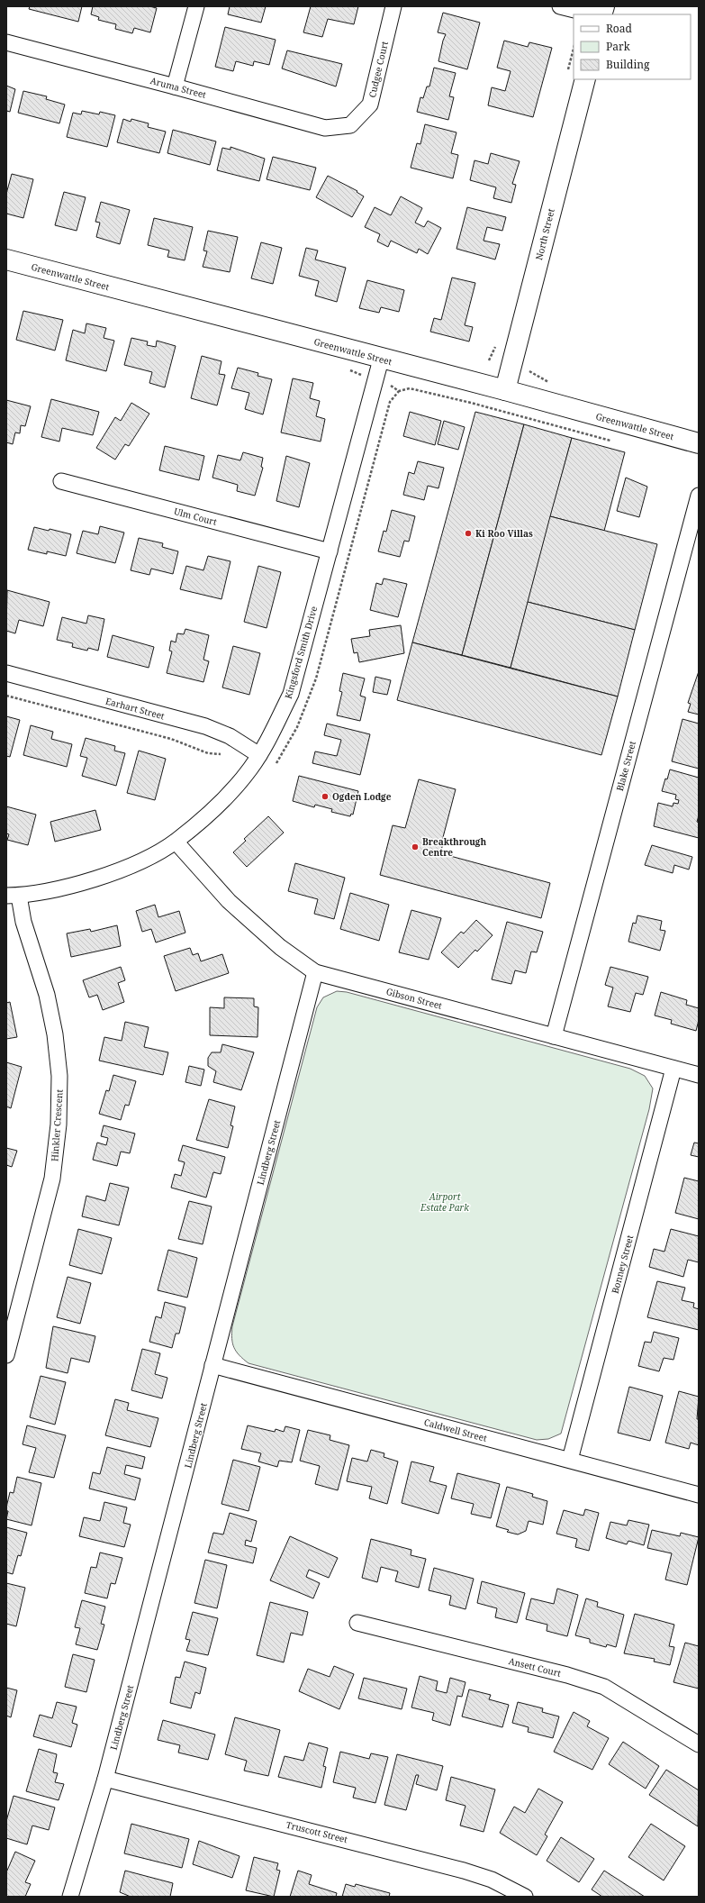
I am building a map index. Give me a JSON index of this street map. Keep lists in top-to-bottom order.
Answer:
{
  "streets": {
    "main road": ["North Street", "Greenwattle Street"],
    "street": [
      "Cudgee Court",
      "Aruma Street",
      "Ulm Court",
      "Kingsford Smith Drive",
      "Earhart Street",
      "Blake Street",
      "Gibson Street",
      "Hinkler Crescent",
      "Lindberg Street",
      "Bonney Street",
      "Caldwell Street",
      "Ansett Court",
      "Truscott Street"
    ]
  },
  "crossings": [
    ["Cudgee Court", "Aruma Street"],
    ["North Street", "Greenwattle Street"],
    ["Greenwattle Street", "Kingsford Smith Drive"],
    ["Ulm Court", "Kingsford Smith Drive"],
    ["Kingsford Smith Drive", "Earhart Street"],
    ["Kingsford Smith Drive", "Gibson Street"],
    ["Kingsford Smith Drive", "Hinkler Crescent"],
    ["Blake Street", "Gibson Street"],
    ["Gibson Street", "Lindberg Street"],
    ["Gibson Street", "Bonney Street"],
    ["Lindberg Street", "Caldwell Street"],
    ["Lindberg Street", "Truscott Street"],
    ["Bonney Street", "Caldwell Street"]
  ],
  "parks": ["Airport Estate Park"],
  "places": ["Ki Roo Villas", "Ogden Lodge", "Breakthrough Centre"],
  "legend": ["Road", "Park", "Building"]
}
